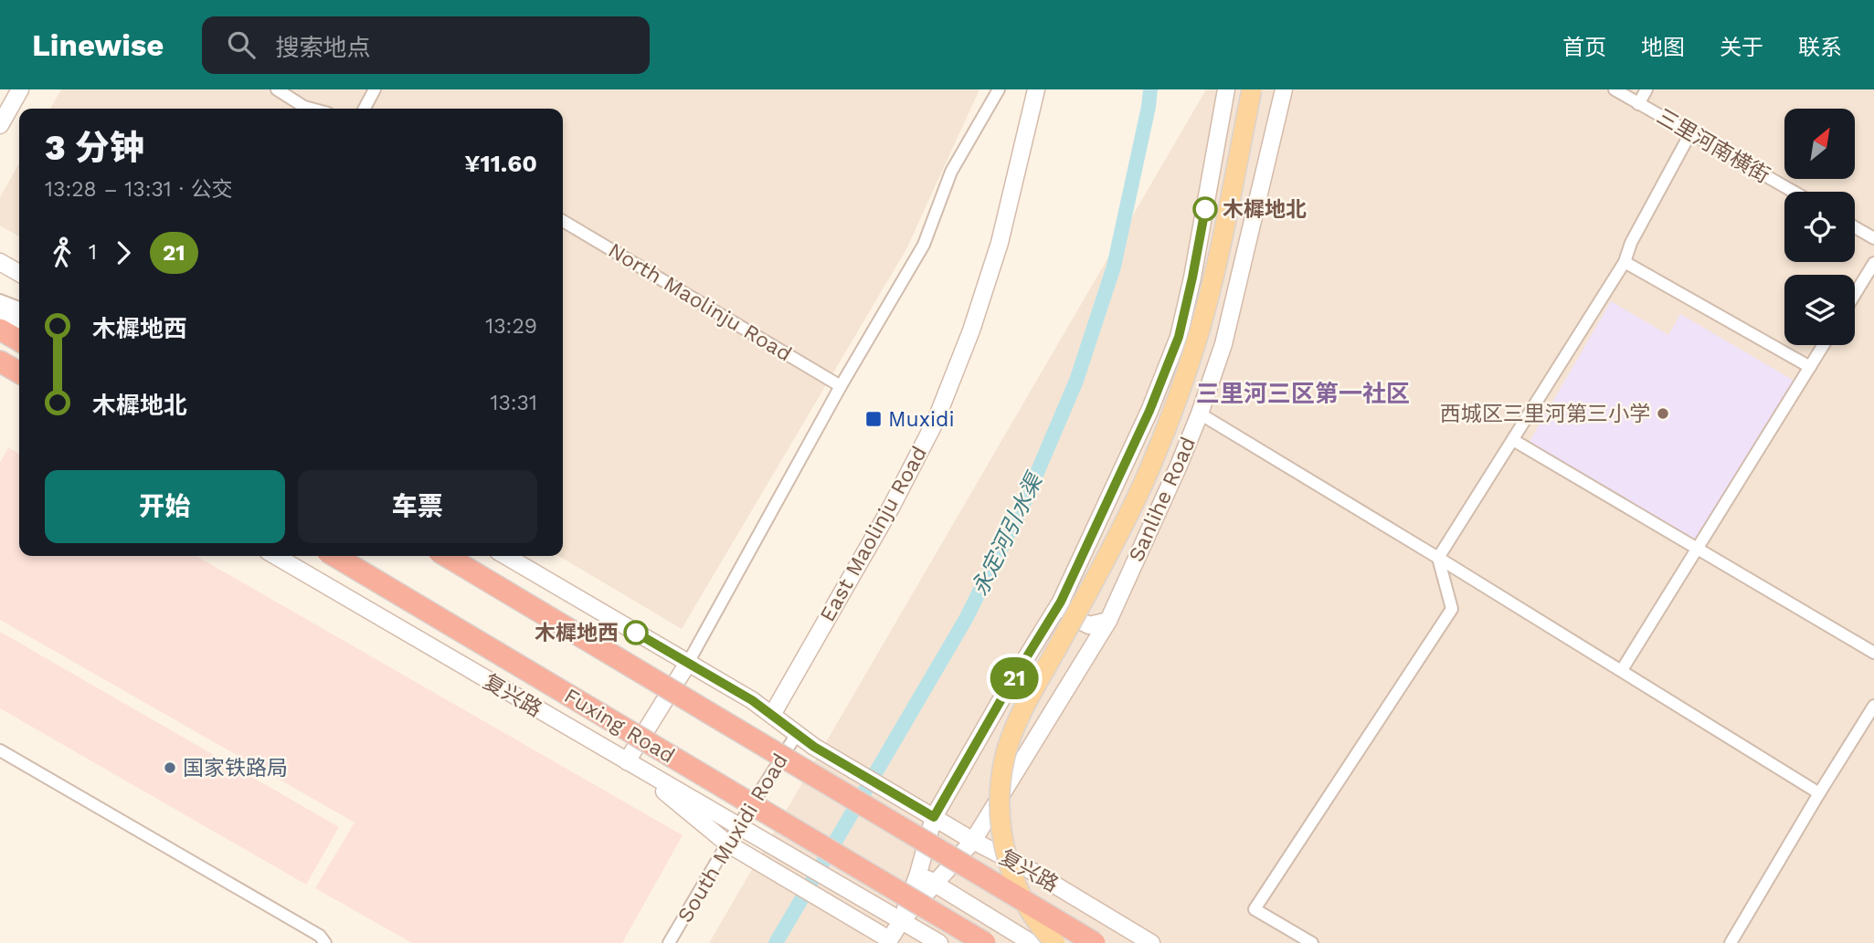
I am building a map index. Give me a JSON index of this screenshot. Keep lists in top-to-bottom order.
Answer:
{
  "streets": {
    "highway": ["Fuxing Road"],
    "street": [
      "三里河南横街",
      "North Maolinju Road",
      "Sanlihe Road",
      "East Maolinju Road",
      "复兴路",
      "South Muxidi Road"
    ]
  },
  "crossings": [
    ["Sanlihe Road", "复兴路"],
    ["复兴路", "South Muxidi Road"]
  ],
  "districts": ["三里河三区第一社区"],
  "water": ["永定河引水渠"],
  "places": {
    "other": [
      "木樨地北",
      "西城区三里河第三小学",
      "木樨地西",
      "国家铁路局"
    ],
    "transit": ["Muxidi"]
  },
  "lines": ["bus line 21"],
  "north": "top right",
  "page": {
    "header": "Linewise",
    "search": "搜索地点",
    "nav": [
      "首页",
      "地图",
      "关于",
      "联系"
    ],
    "on_map": "21",
    "heading": ["3 分钟", "13:28 – 13:31 · 公交", "¥11.60"],
    "legs": ["1", "21"],
    "list": [
      {
        "name": "木樨地西",
        "value": "13:29"
      },
      {
        "name": "木樨地北",
        "value": "13:31"
      }
    ],
    "buttons": ["开始", "车票"]
  }
}
